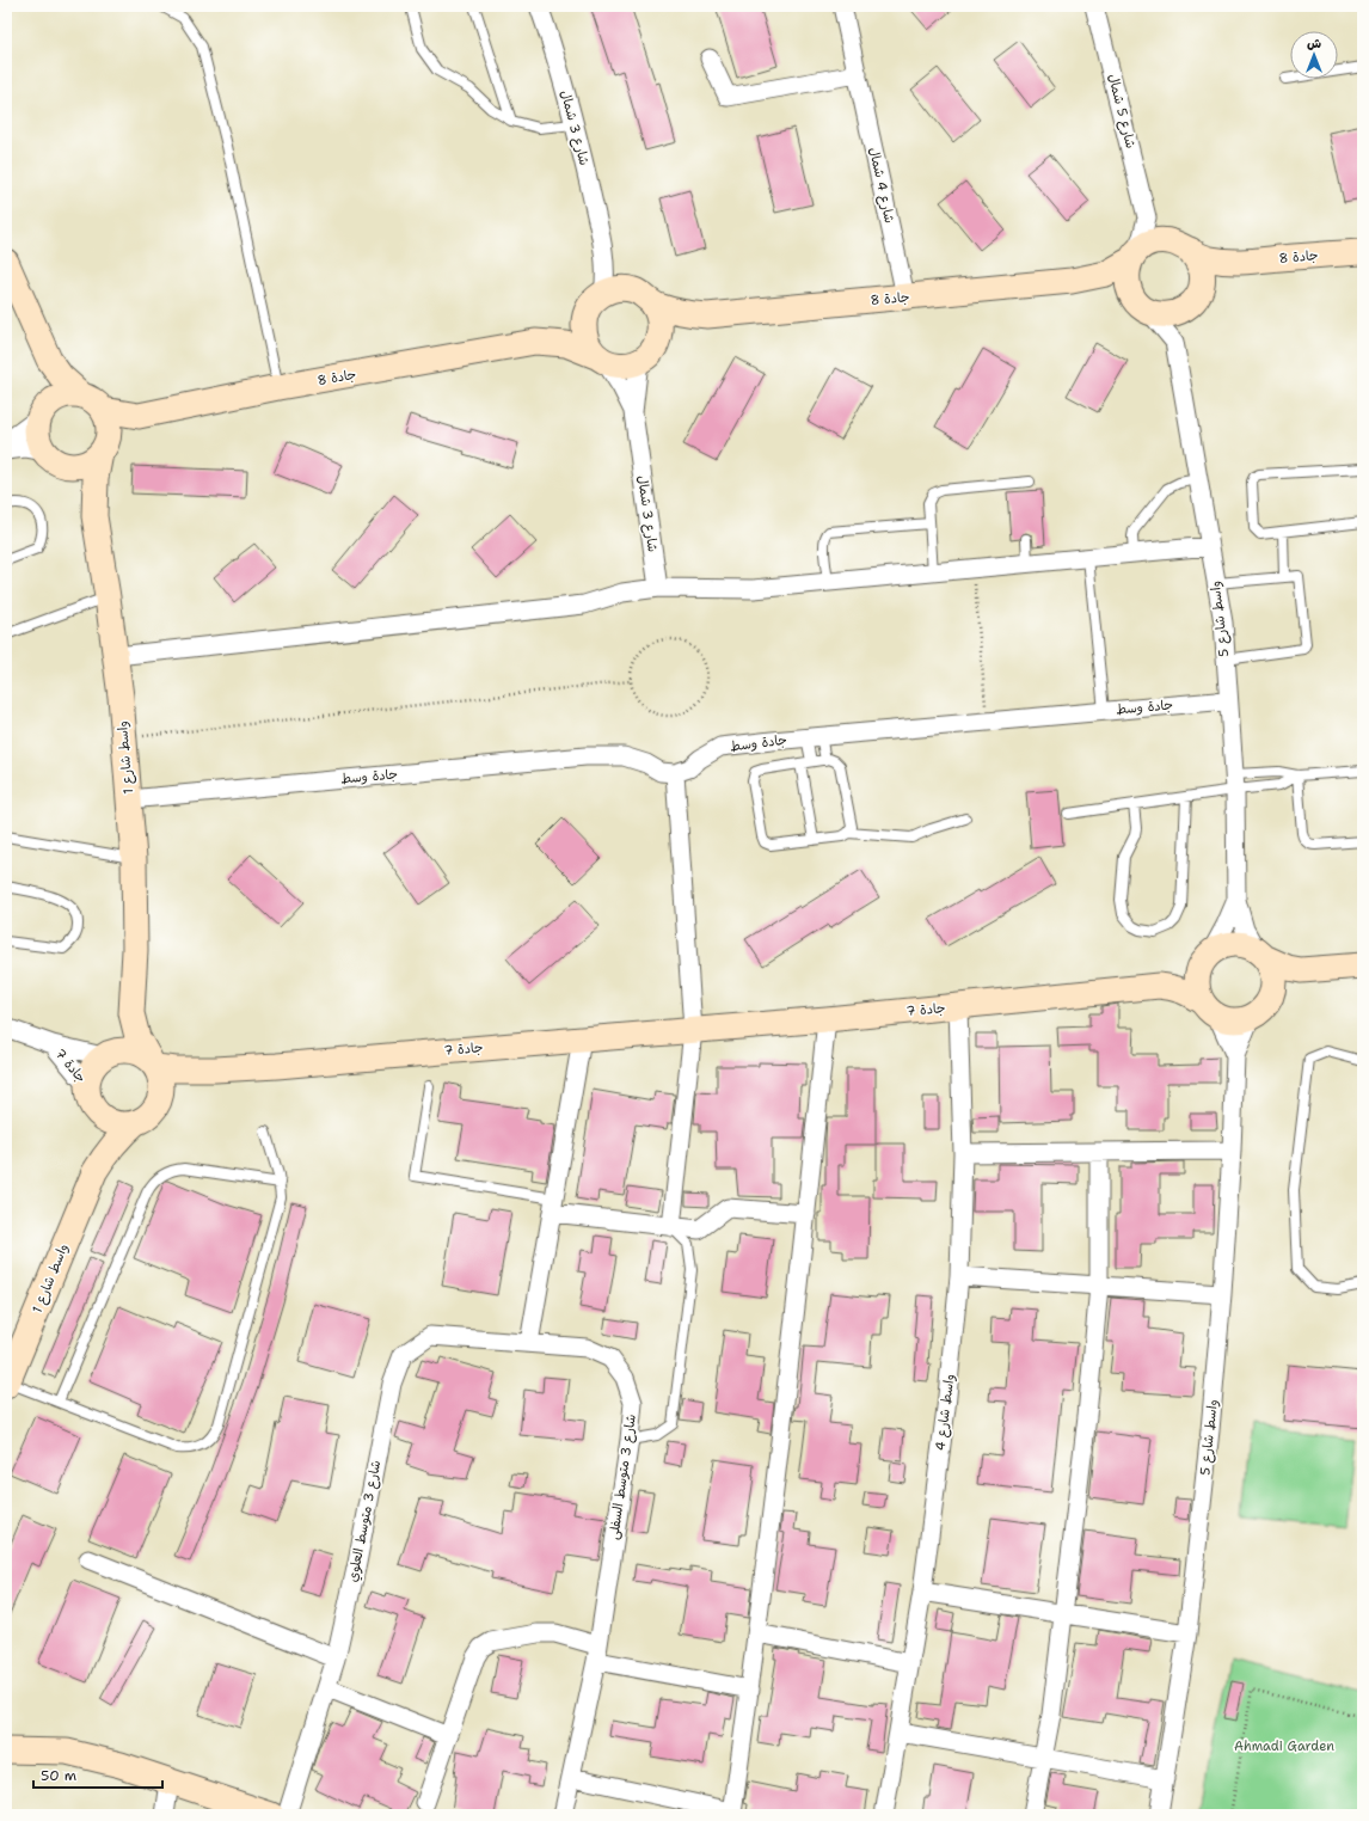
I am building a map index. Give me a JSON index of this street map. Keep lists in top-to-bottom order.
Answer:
{
  "streets": {
    "main road": ["جادة 8", "واسط شارع 1", "جادة 7"],
    "street": [
      "شارع 5 شمال",
      "شارع 3 شمال",
      "شارع 4 شمال",
      "واسط شارع 5",
      "جادة وسط",
      "واسط شارع 4",
      "شارع 3 متوسط السفلى",
      "شارع 3 متوسط العلوي"
    ]
  },
  "crossings": [
    ["شارع 3 شمال", "جادة 8"],
    ["شارع 4 شمال", "جادة 8"],
    ["جادة 8", "واسط شارع 5"],
    ["جادة 8", "واسط شارع 1"],
    ["واسط شارع 5", "جادة وسط"],
    ["واسط شارع 5", "جادة 7"],
    ["جادة وسط", "واسط شارع 1"],
    ["واسط شارع 1", "جادة 7"],
    ["جادة 7", "واسط شارع 4"],
    ["شارع 3 متوسط السفلى", "شارع 3 متوسط العلوي"]
  ],
  "parks": ["Ahmadi Garden"],
  "scale_bar": "50 m",
  "north": "top"
}
